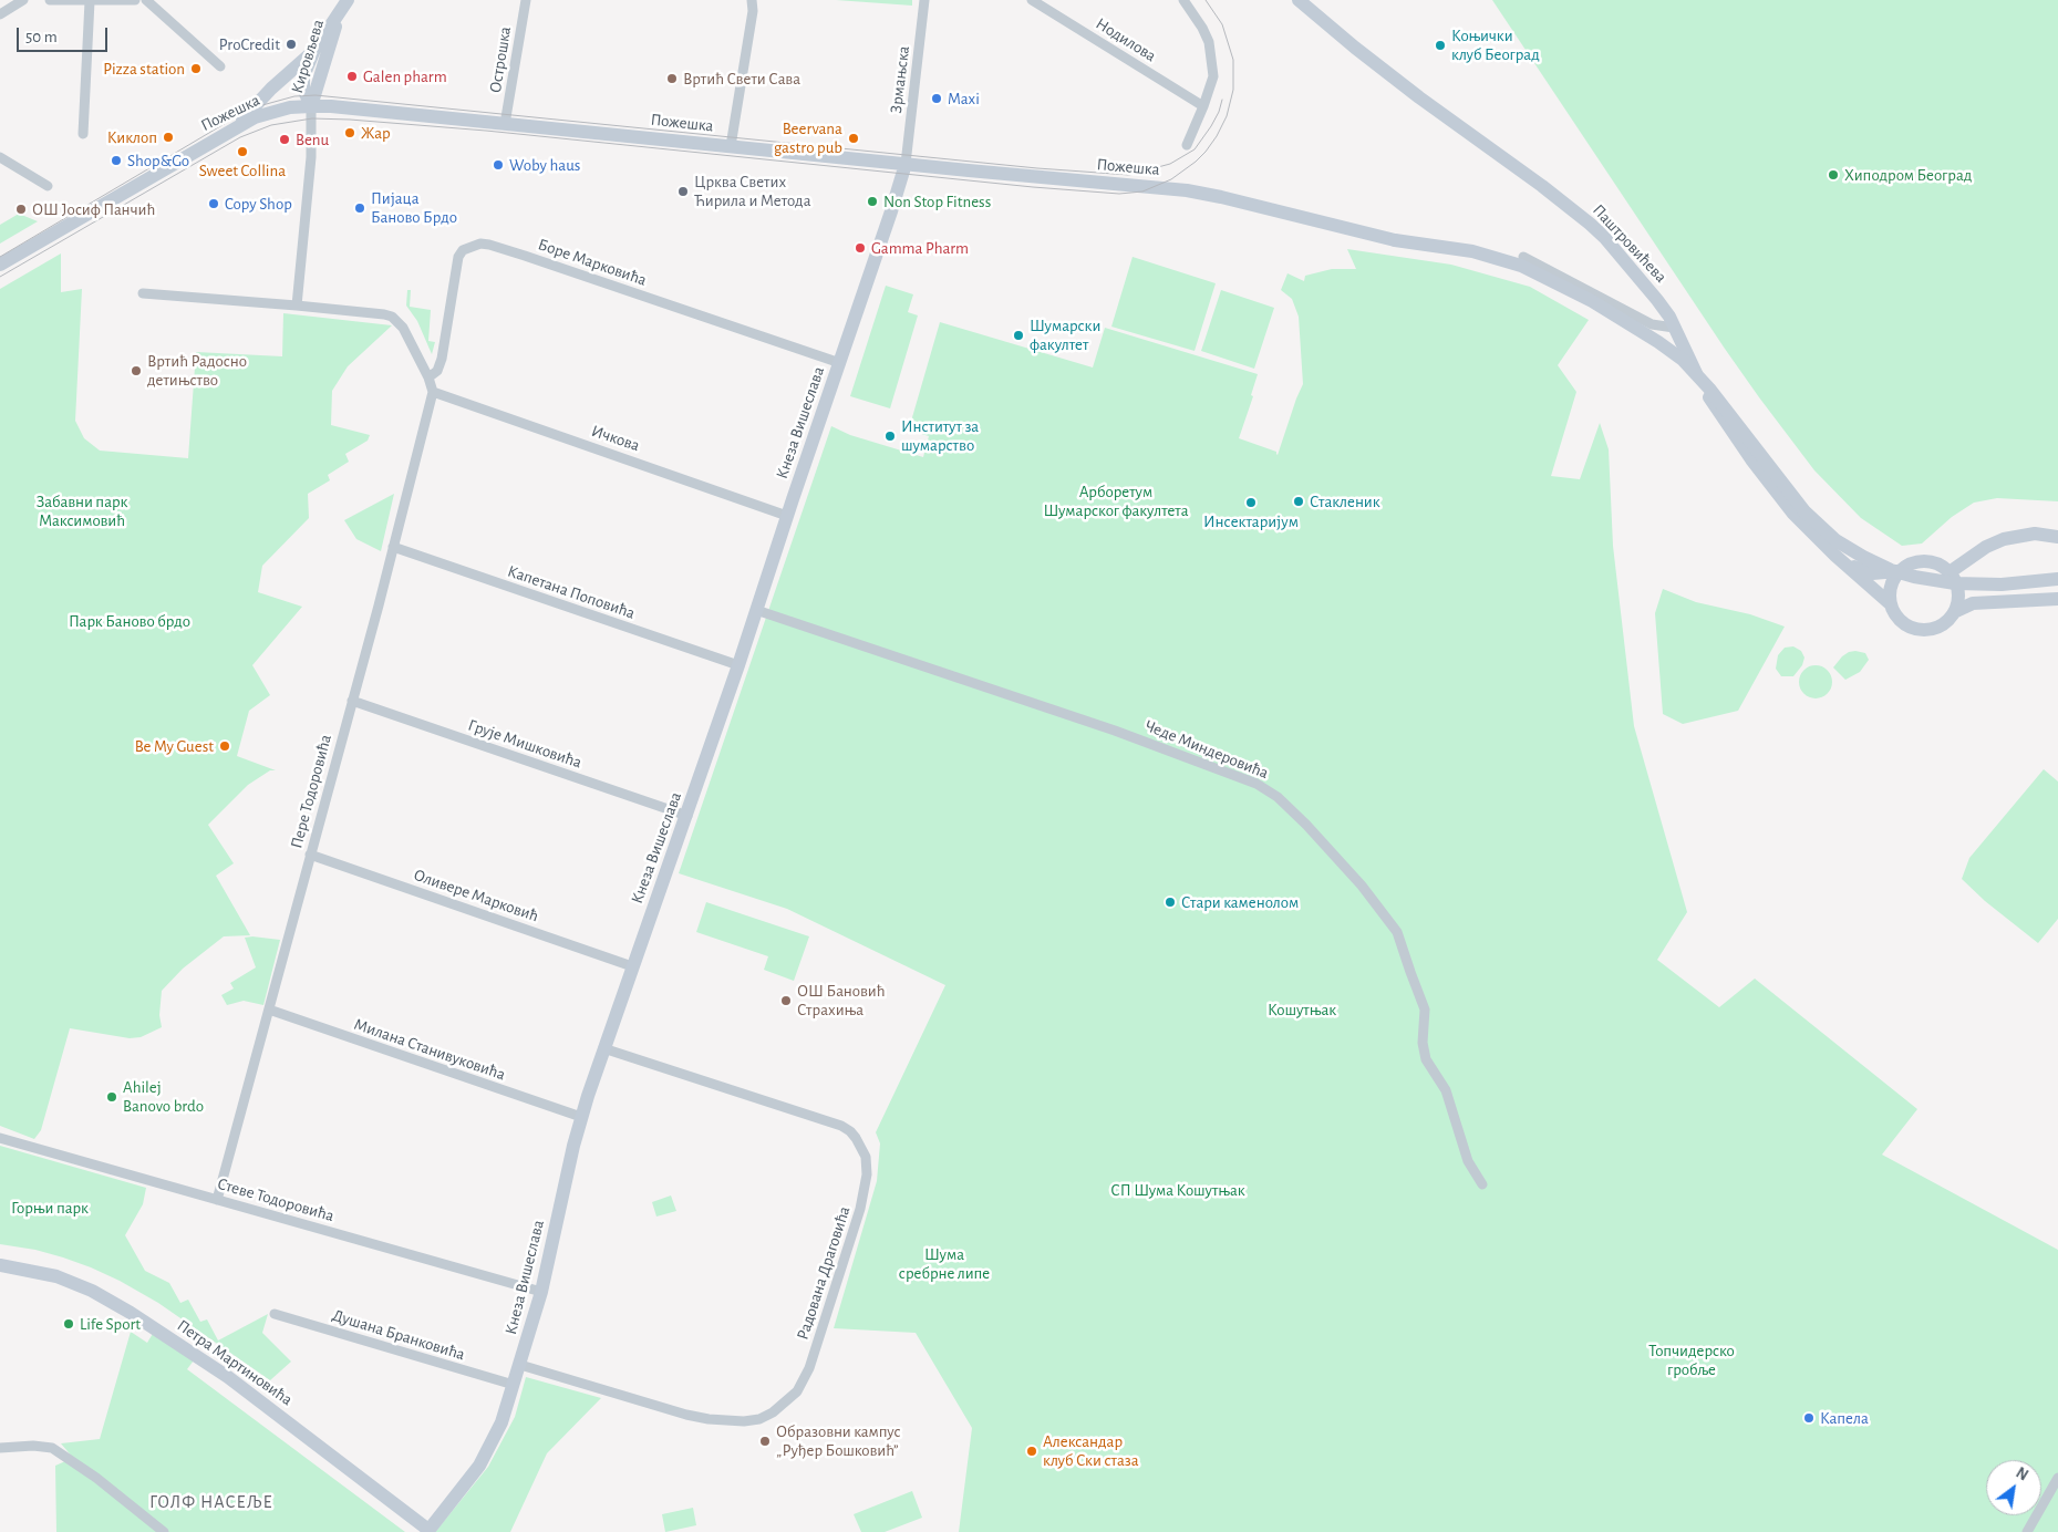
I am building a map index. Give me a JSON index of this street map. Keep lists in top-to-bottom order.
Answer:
{
  "streets": {
    "street": [
      "Нодилова",
      "Кировљева",
      "Острошка",
      "Зрмањска",
      "Пожешка",
      "Паштровићева",
      "Боре Марковића",
      "Кнеза Вишеслава",
      "Ичкова",
      "Капетана Поповића",
      "Грује Мишковића",
      "Чеде Миндеровића",
      "Пере Тодоровића",
      "Оливере Марковић",
      "Милана Станивуковића",
      "Стеве Тодоровића",
      "Радована Драговића",
      "Душана Бранковића",
      "Петра Мартиновића"
    ]
  },
  "crossings": [
    ["Кировљева", "Пожешка"],
    ["Острошка", "Пожешка"],
    ["Зрмањска", "Пожешка"],
    ["Зрмањска", "Кнеза Вишеслава"],
    ["Пожешка", "Кнеза Вишеслава"],
    ["Боре Марковића", "Кнеза Вишеслава"],
    ["Кнеза Вишеслава", "Ичкова"],
    ["Кнеза Вишеслава", "Капетана Поповића"],
    ["Кнеза Вишеслава", "Грује Мишковића"],
    ["Кнеза Вишеслава", "Чеде Миндеровића"],
    ["Кнеза Вишеслава", "Оливере Марковић"],
    ["Кнеза Вишеслава", "Милана Станивуковића"],
    ["Кнеза Вишеслава", "Стеве Тодоровића"],
    ["Кнеза Вишеслава", "Радована Драговића"],
    ["Кнеза Вишеслава", "Душана Бранковића"],
    ["Кнеза Вишеслава", "Петра Мартиновића"],
    ["Ичкова", "Пере Тодоровића"],
    ["Капетана Поповића", "Пере Тодоровића"],
    ["Грује Мишковића", "Пере Тодоровића"],
    ["Пере Тодоровића", "Оливере Марковић"],
    ["Пере Тодоровића", "Милана Станивуковића"],
    ["Пере Тодоровића", "Стеве Тодоровића"]
  ],
  "districts": ["ГОЛФ НАСЕЉЕ"],
  "parks": [
    "Арборетум Шумарског факултета",
    "Забавни парк Максимовић",
    "Парк Баново брдо",
    "Кошутњак",
    "СП Шума Кошутњак",
    "Горњи парк",
    "Шума сребрне липе",
    "Топчидерско гробље"
  ],
  "places": [
    "ProCredit",
    "Коњички клуб Београд",
    "Pizza station",
    "Galen pharm",
    "Вртић Свети Сава",
    "Maxi",
    "Жар",
    "Киклоп",
    "Beervana gastro pub",
    "Benu",
    "Sweet Collina",
    "Shop&Go",
    "Woby haus",
    "Хиподром Београд",
    "Црква Светих Ћирила и Метода",
    "Non Stop Fitness",
    "Copy Shop",
    "Пијаца Баново Брдо",
    "ОШ Јосиф Панчић",
    "Gamma Pharm",
    "Шумарски факултет",
    "Вртић Радосно детињство",
    "Институт за шумарство",
    "Стакленик",
    "Инсектаријум",
    "Be My Guest",
    "Стари каменолом",
    "ОШ Бановић Страхиња",
    "Ahilej Banovo brdo",
    "Life Sport",
    "Капела",
    "Образовни кампус „Руђер Бошковић”",
    "Александар клуб Ски стаза"
  ],
  "scale_bar": "50 m",
  "north": "top right"
}
